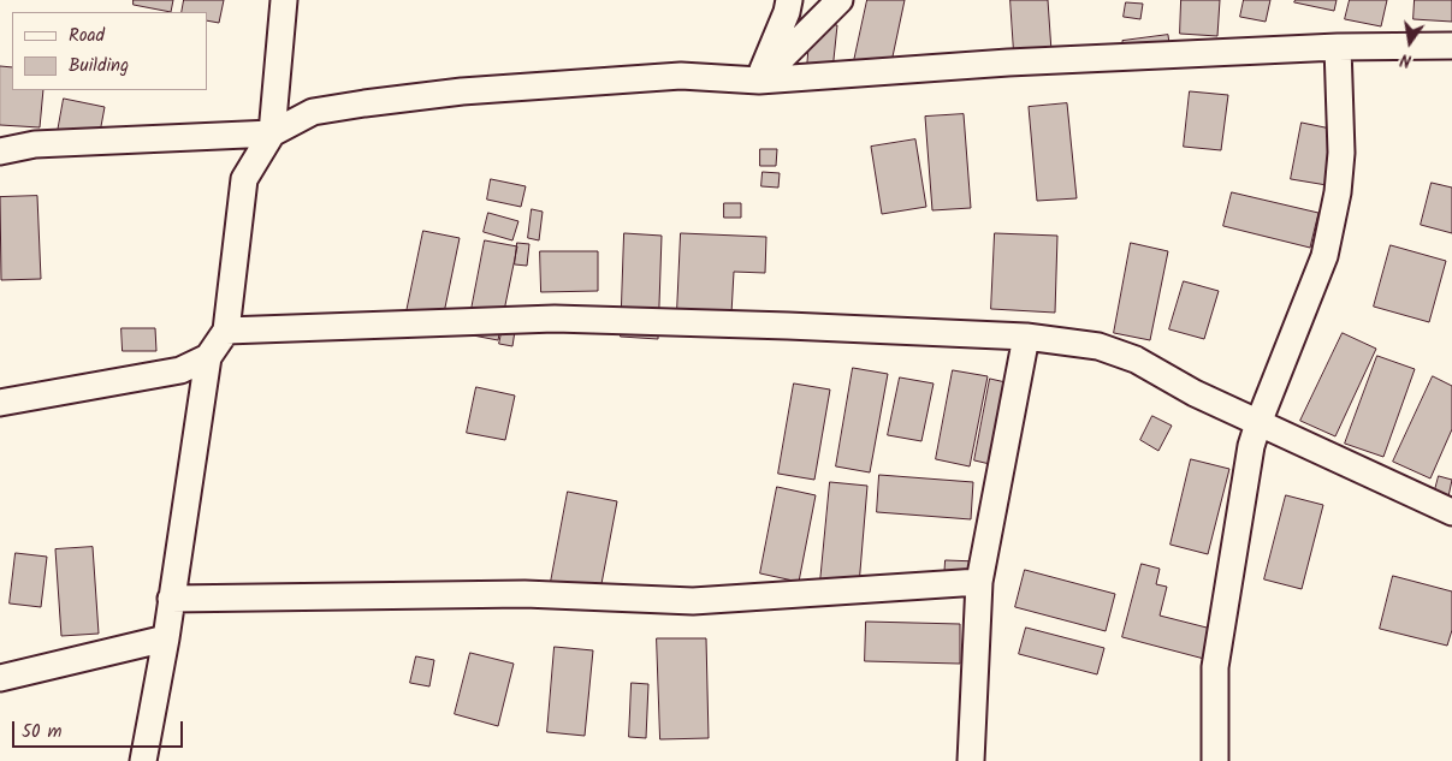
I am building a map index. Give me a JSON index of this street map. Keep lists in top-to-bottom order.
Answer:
{
  "legend": ["Road", "Building"],
  "scale_bar": "50 m",
  "north": "bottom"
}
